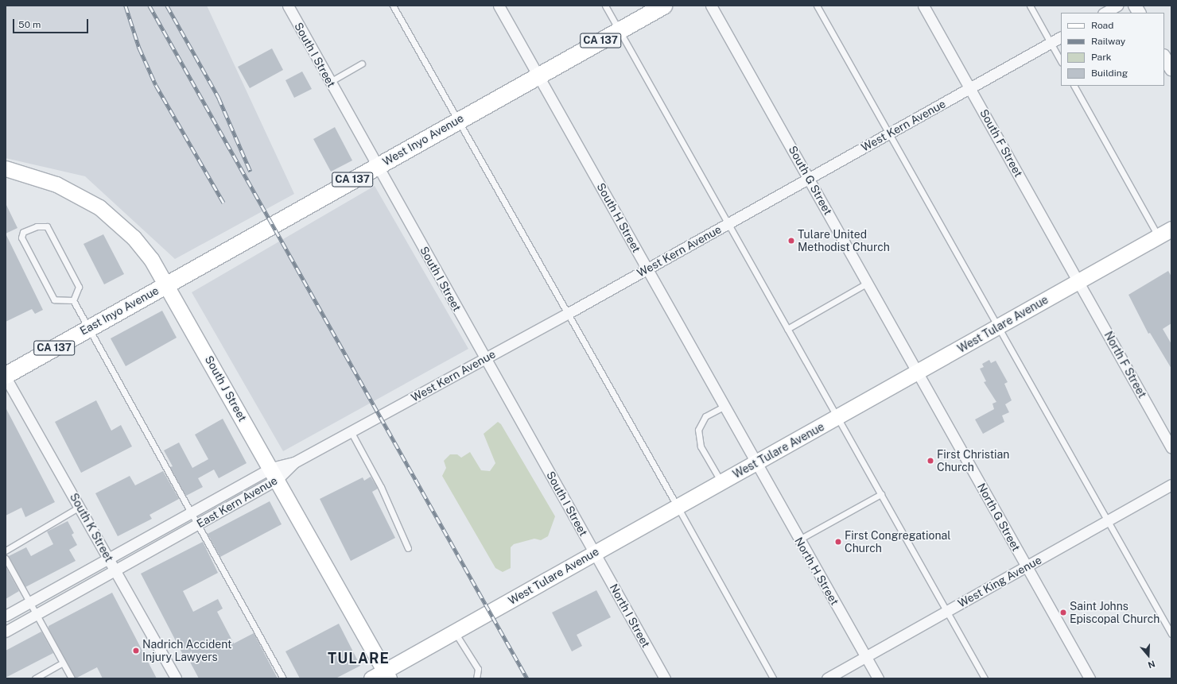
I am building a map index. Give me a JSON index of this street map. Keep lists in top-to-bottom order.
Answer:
{
  "streets": {
    "main road": [
      "CA 137",
      "West Inyo Avenue",
      "East Inyo Avenue",
      "West Tulare Avenue",
      "South J Street"
    ],
    "street": [
      "South I Street",
      "West Kern Avenue",
      "South F Street",
      "South G Street",
      "South H Street",
      "North F Street",
      "East Kern Avenue",
      "North G Street",
      "South K Street",
      "North H Street",
      "West King Avenue",
      "North I Street"
    ]
  },
  "crossings": [
    ["South I Street", "West Kern Avenue"],
    ["South I Street", "West Inyo Avenue"],
    ["South I Street", "West Tulare Avenue"],
    ["South I Street", "North I Street"],
    ["West Kern Avenue", "South F Street"],
    ["West Kern Avenue", "South G Street"],
    ["West Kern Avenue", "South H Street"],
    ["West Kern Avenue", "East Kern Avenue"],
    ["West Inyo Avenue", "South H Street"],
    ["West Inyo Avenue", "East Inyo Avenue"],
    ["West Inyo Avenue", "South J Street"],
    ["South F Street", "West Tulare Avenue"],
    ["South F Street", "North F Street"],
    ["South G Street", "West Tulare Avenue"],
    ["South G Street", "North G Street"],
    ["South H Street", "West Tulare Avenue"],
    ["South H Street", "North H Street"],
    ["East Inyo Avenue", "South J Street"],
    ["East Inyo Avenue", "South K Street"],
    ["West Tulare Avenue", "North F Street"],
    ["West Tulare Avenue", "South J Street"],
    ["West Tulare Avenue", "North G Street"],
    ["West Tulare Avenue", "North H Street"],
    ["West Tulare Avenue", "North I Street"],
    ["South J Street", "East Kern Avenue"],
    ["East Kern Avenue", "South K Street"],
    ["North G Street", "West King Avenue"],
    ["North H Street", "West King Avenue"]
  ],
  "districts": ["TULARE"],
  "places": [
    "Tulare United Methodist Church",
    "First Christian Church",
    "First Congregational Church",
    "Saint Johns Episcopal Church",
    "Nadrich Accident Injury Lawyers"
  ],
  "legend": [
    "Road",
    "Railway",
    "Park",
    "Building"
  ],
  "scale_bar": "50 m",
  "north": "bottom"
}
